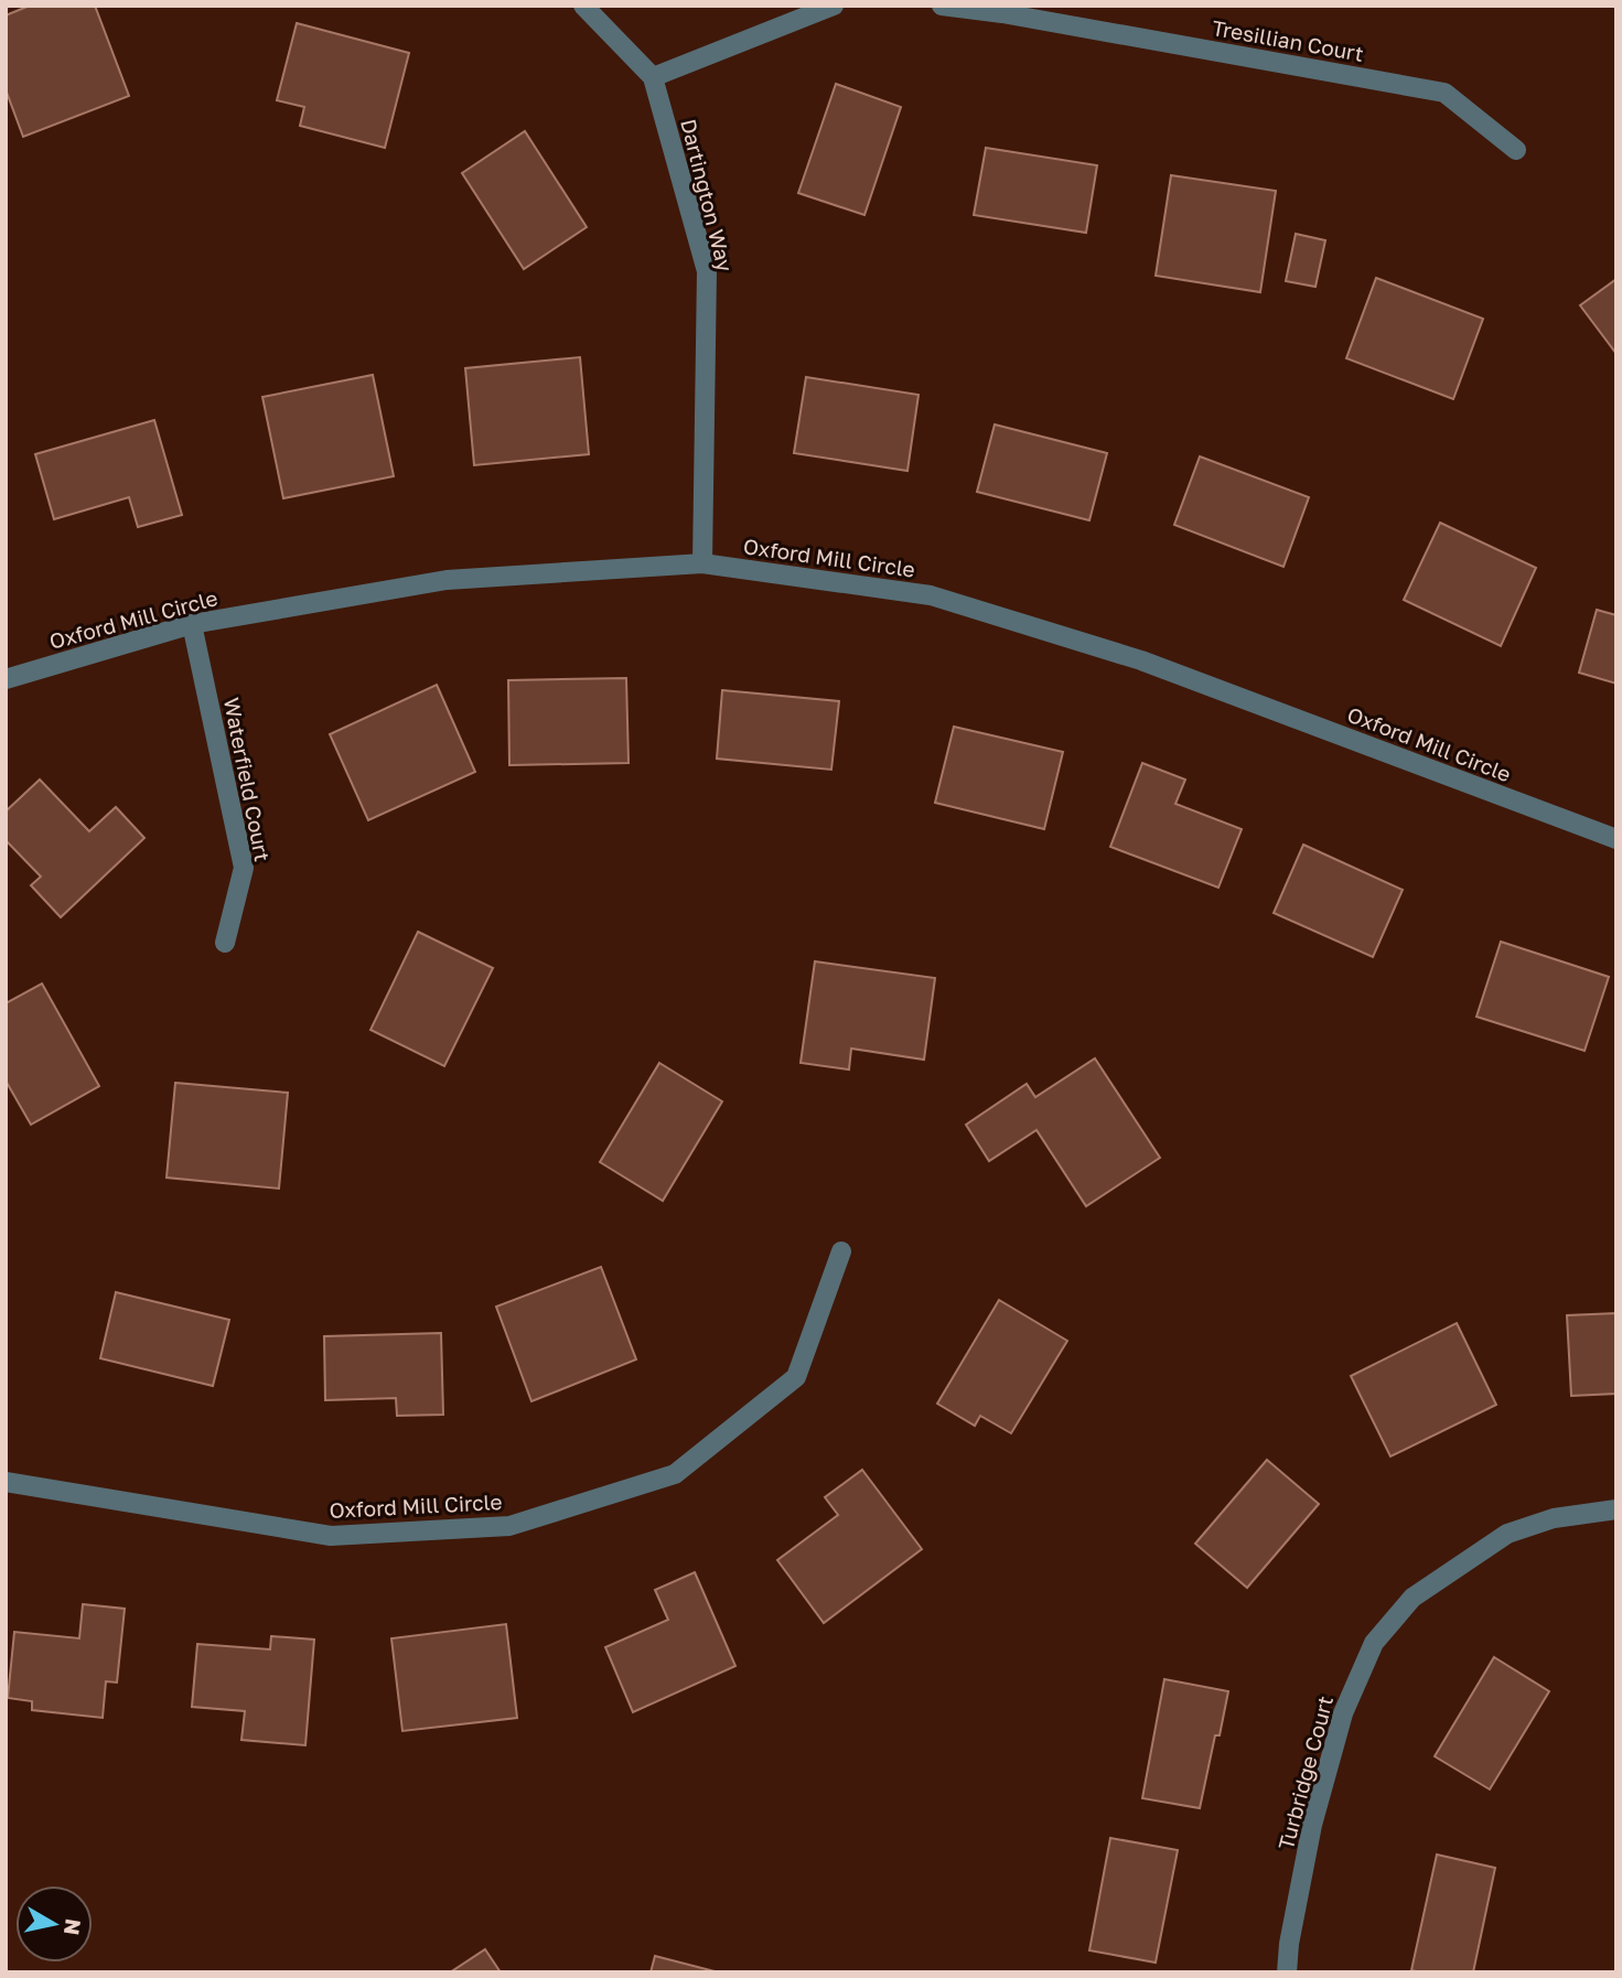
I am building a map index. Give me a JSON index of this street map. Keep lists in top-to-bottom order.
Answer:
{
  "streets": {
    "street": [
      "Tresillian Court",
      "Dartington Way",
      "Oxford Mill Circle",
      "Waterfield Court",
      "Turbridge Court"
    ]
  },
  "crossings": [
    ["Dartington Way", "Oxford Mill Circle"],
    ["Oxford Mill Circle", "Waterfield Court"]
  ],
  "north": "right"
}
